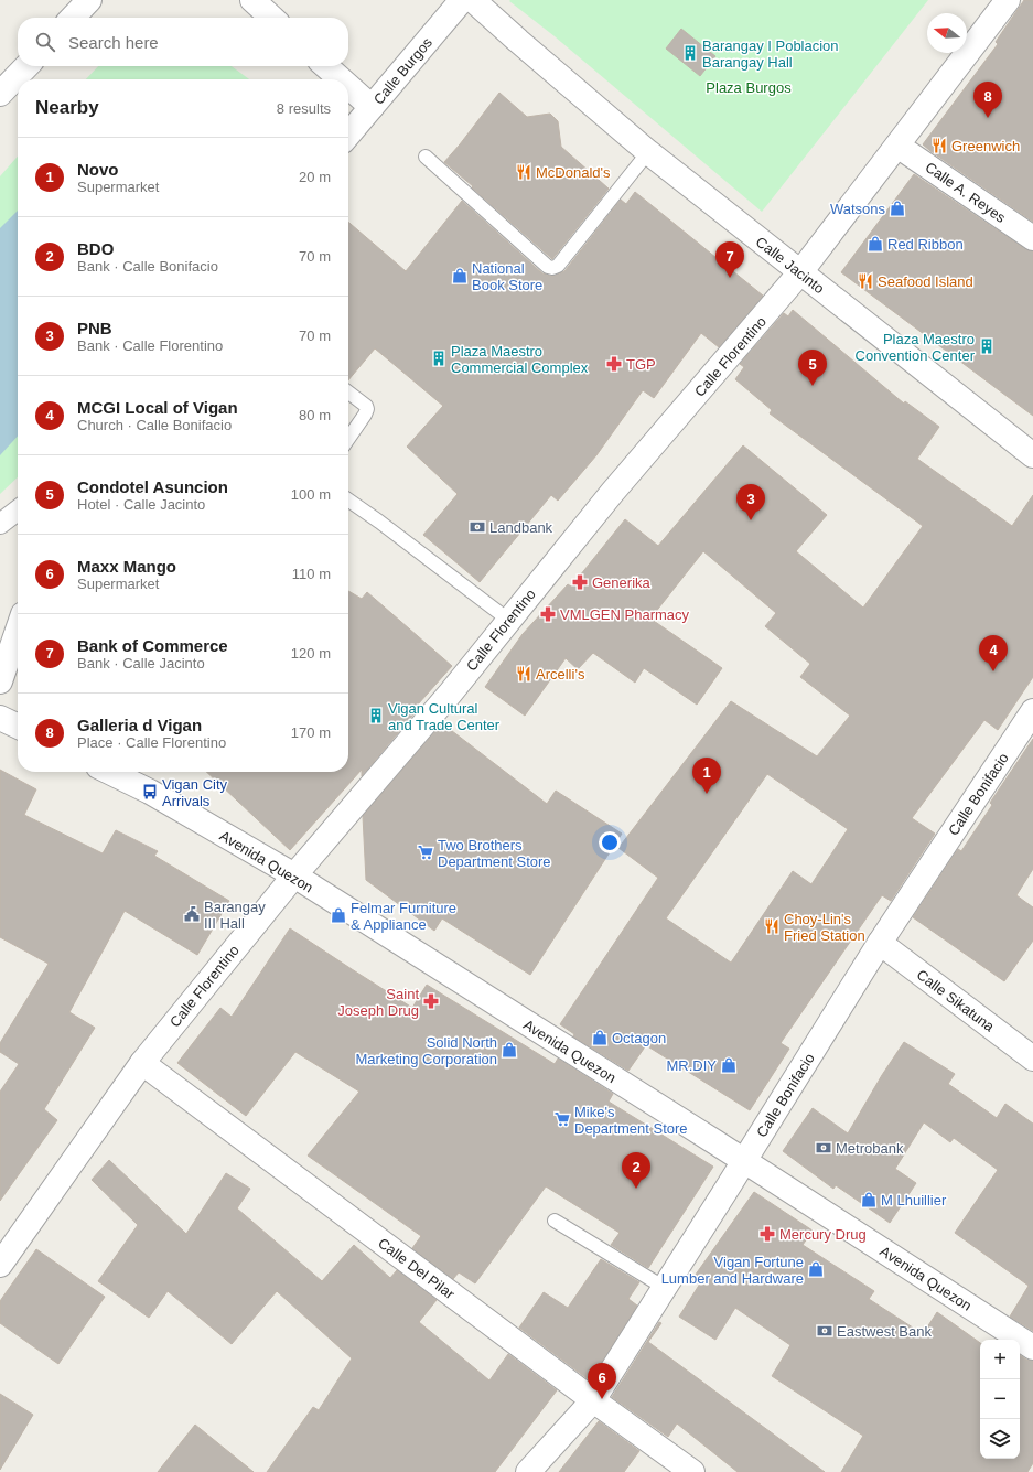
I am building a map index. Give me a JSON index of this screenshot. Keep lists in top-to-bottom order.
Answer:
{
  "streets": {
    "street": [
      "Calle Burgos",
      "Calle A. Reyes",
      "Calle Jacinto",
      "Calle Florentino",
      "Calle Bonifacio",
      "Avenida Quezon",
      "Calle Sikatuna",
      "Calle Del Pilar"
    ]
  },
  "crossings": [
    ["Calle A. Reyes", "Calle Florentino"],
    ["Calle Jacinto", "Calle Florentino"],
    ["Calle Florentino", "Avenida Quezon"],
    ["Calle Florentino", "Calle Del Pilar"],
    ["Calle Bonifacio", "Avenida Quezon"],
    ["Calle Bonifacio", "Calle Sikatuna"],
    ["Calle Bonifacio", "Calle Del Pilar"]
  ],
  "parks": ["Plaza Burgos"],
  "places": {
    "building": [
      "Barangay I Poblacion Barangay Hall",
      "Plaza Maestro Convention Center",
      "Plaza Maestro Commercial Complex",
      "Vigan Cultural and Trade Center"
    ],
    "restaurant": [
      "Greenwich",
      "McDonald's",
      "Seafood Island",
      "Arcelli's",
      "Choy-Lin's Fried Station"
    ],
    "shop": [
      "Watsons",
      "Red Ribbon",
      "National Book Store",
      "Felmar Furniture & Appliance",
      "Octagon",
      "Solid North Marketing Corporation",
      "MR.DIY",
      "M Lhuillier",
      "Vigan Fortune Lumber and Hardware"
    ],
    "pharmacy": [
      "TGP",
      "Generika",
      "VMLGEN Pharmacy",
      "Saint Joseph Drug",
      "Mercury Drug"
    ],
    "bank": ["Landbank", "Metrobank", "Eastwest Bank"],
    "bus stop": ["Vigan City Arrivals"],
    "supermarket": ["Two Brothers Department Store", "Mike's Department Store"],
    "public building": ["Barangay III Hall"]
  },
  "north": "left",
  "page": {
    "search": "Search here",
    "heading": ["Nearby", "8 results"],
    "pins": [
      "8",
      "7",
      "5",
      "3",
      "4",
      "1",
      "2",
      "6"
    ],
    "list": [
      {
        "mark": "1",
        "name": "Novo",
        "note": "Supermarket",
        "value": "20 m"
      },
      {
        "mark": "2",
        "name": "BDO",
        "note": "Bank · Calle Bonifacio",
        "value": "70 m"
      },
      {
        "mark": "3",
        "name": "PNB",
        "note": "Bank · Calle Florentino",
        "value": "70 m"
      },
      {
        "mark": "4",
        "name": "MCGI Local of Vigan",
        "note": "Church · Calle Bonifacio",
        "value": "80 m"
      },
      {
        "mark": "5",
        "name": "Condotel Asuncion",
        "note": "Hotel · Calle Jacinto",
        "value": "100 m"
      },
      {
        "mark": "6",
        "name": "Maxx Mango",
        "note": "Supermarket",
        "value": "110 m"
      },
      {
        "mark": "7",
        "name": "Bank of Commerce",
        "note": "Bank · Calle Jacinto",
        "value": "120 m"
      },
      {
        "mark": "8",
        "name": "Galleria d Vigan",
        "note": "Place · Calle Florentino",
        "value": "170 m"
      }
    ],
    "map_buttons": ["+", "−"]
  }
}
